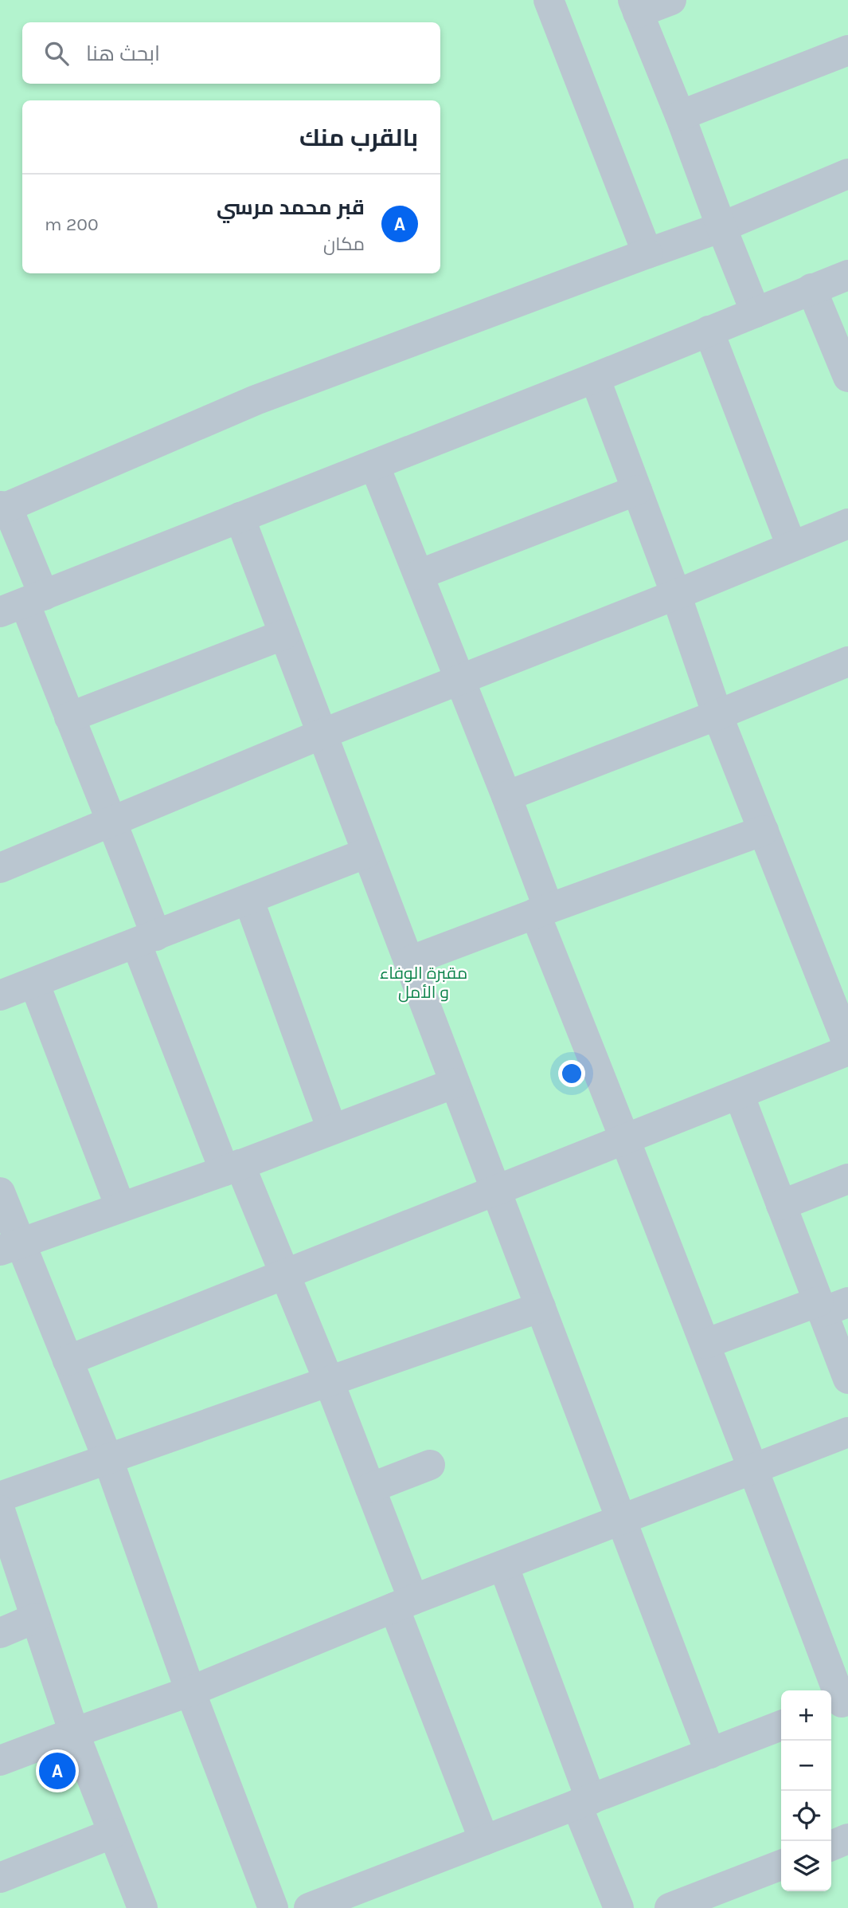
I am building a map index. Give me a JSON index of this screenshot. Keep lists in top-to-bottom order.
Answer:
{
  "parks": ["مقبرة الوفاء و الأمل"],
  "page": {
    "search": "ابحث هنا",
    "heading": "بالقرب منك",
    "list": [
      {
        "mark": "A",
        "name": "قبر محمد مرسي",
        "note": "مكان",
        "value": "200 m"
      }
    ],
    "map_buttons": ["+", "−"],
    "pins": "A"
  }
}
